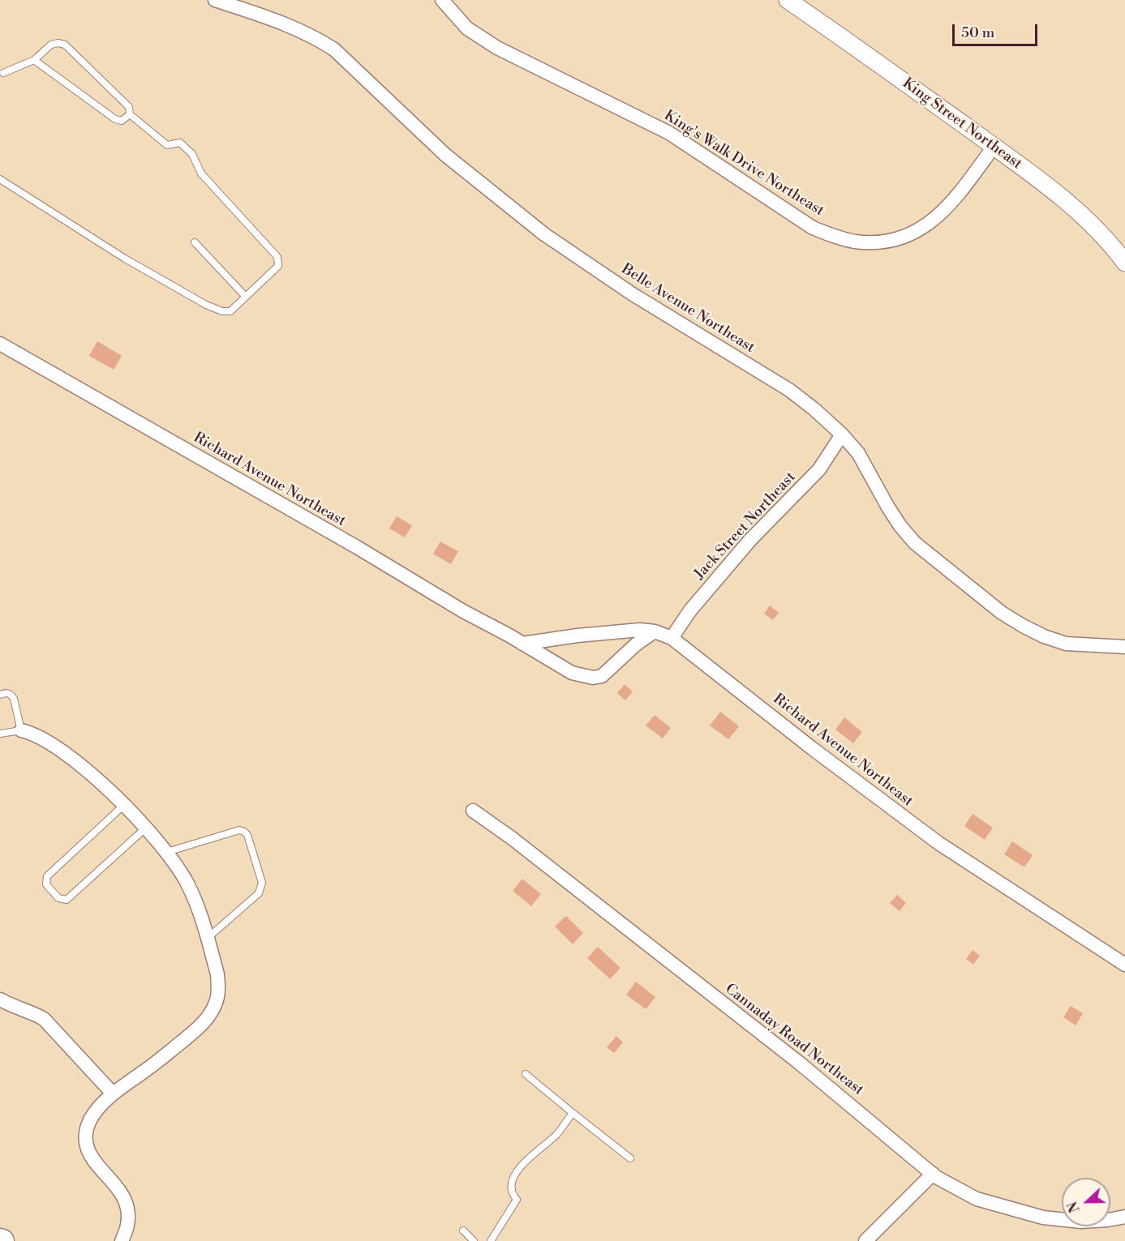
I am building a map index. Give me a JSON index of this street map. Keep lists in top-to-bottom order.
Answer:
{
  "streets": {
    "street": [
      "King Street Northeast",
      "King's Walk Drive Northeast",
      "Belle Avenue Northeast",
      "Richard Avenue Northeast",
      "Jack Street Northeast",
      "Cannaday Road Northeast"
    ]
  },
  "crossings": [
    ["King Street Northeast", "King's Walk Drive Northeast"],
    ["Belle Avenue Northeast", "Jack Street Northeast"],
    ["Richard Avenue Northeast", "Jack Street Northeast"]
  ],
  "scale_bar": "50 m",
  "north": "left"
}
